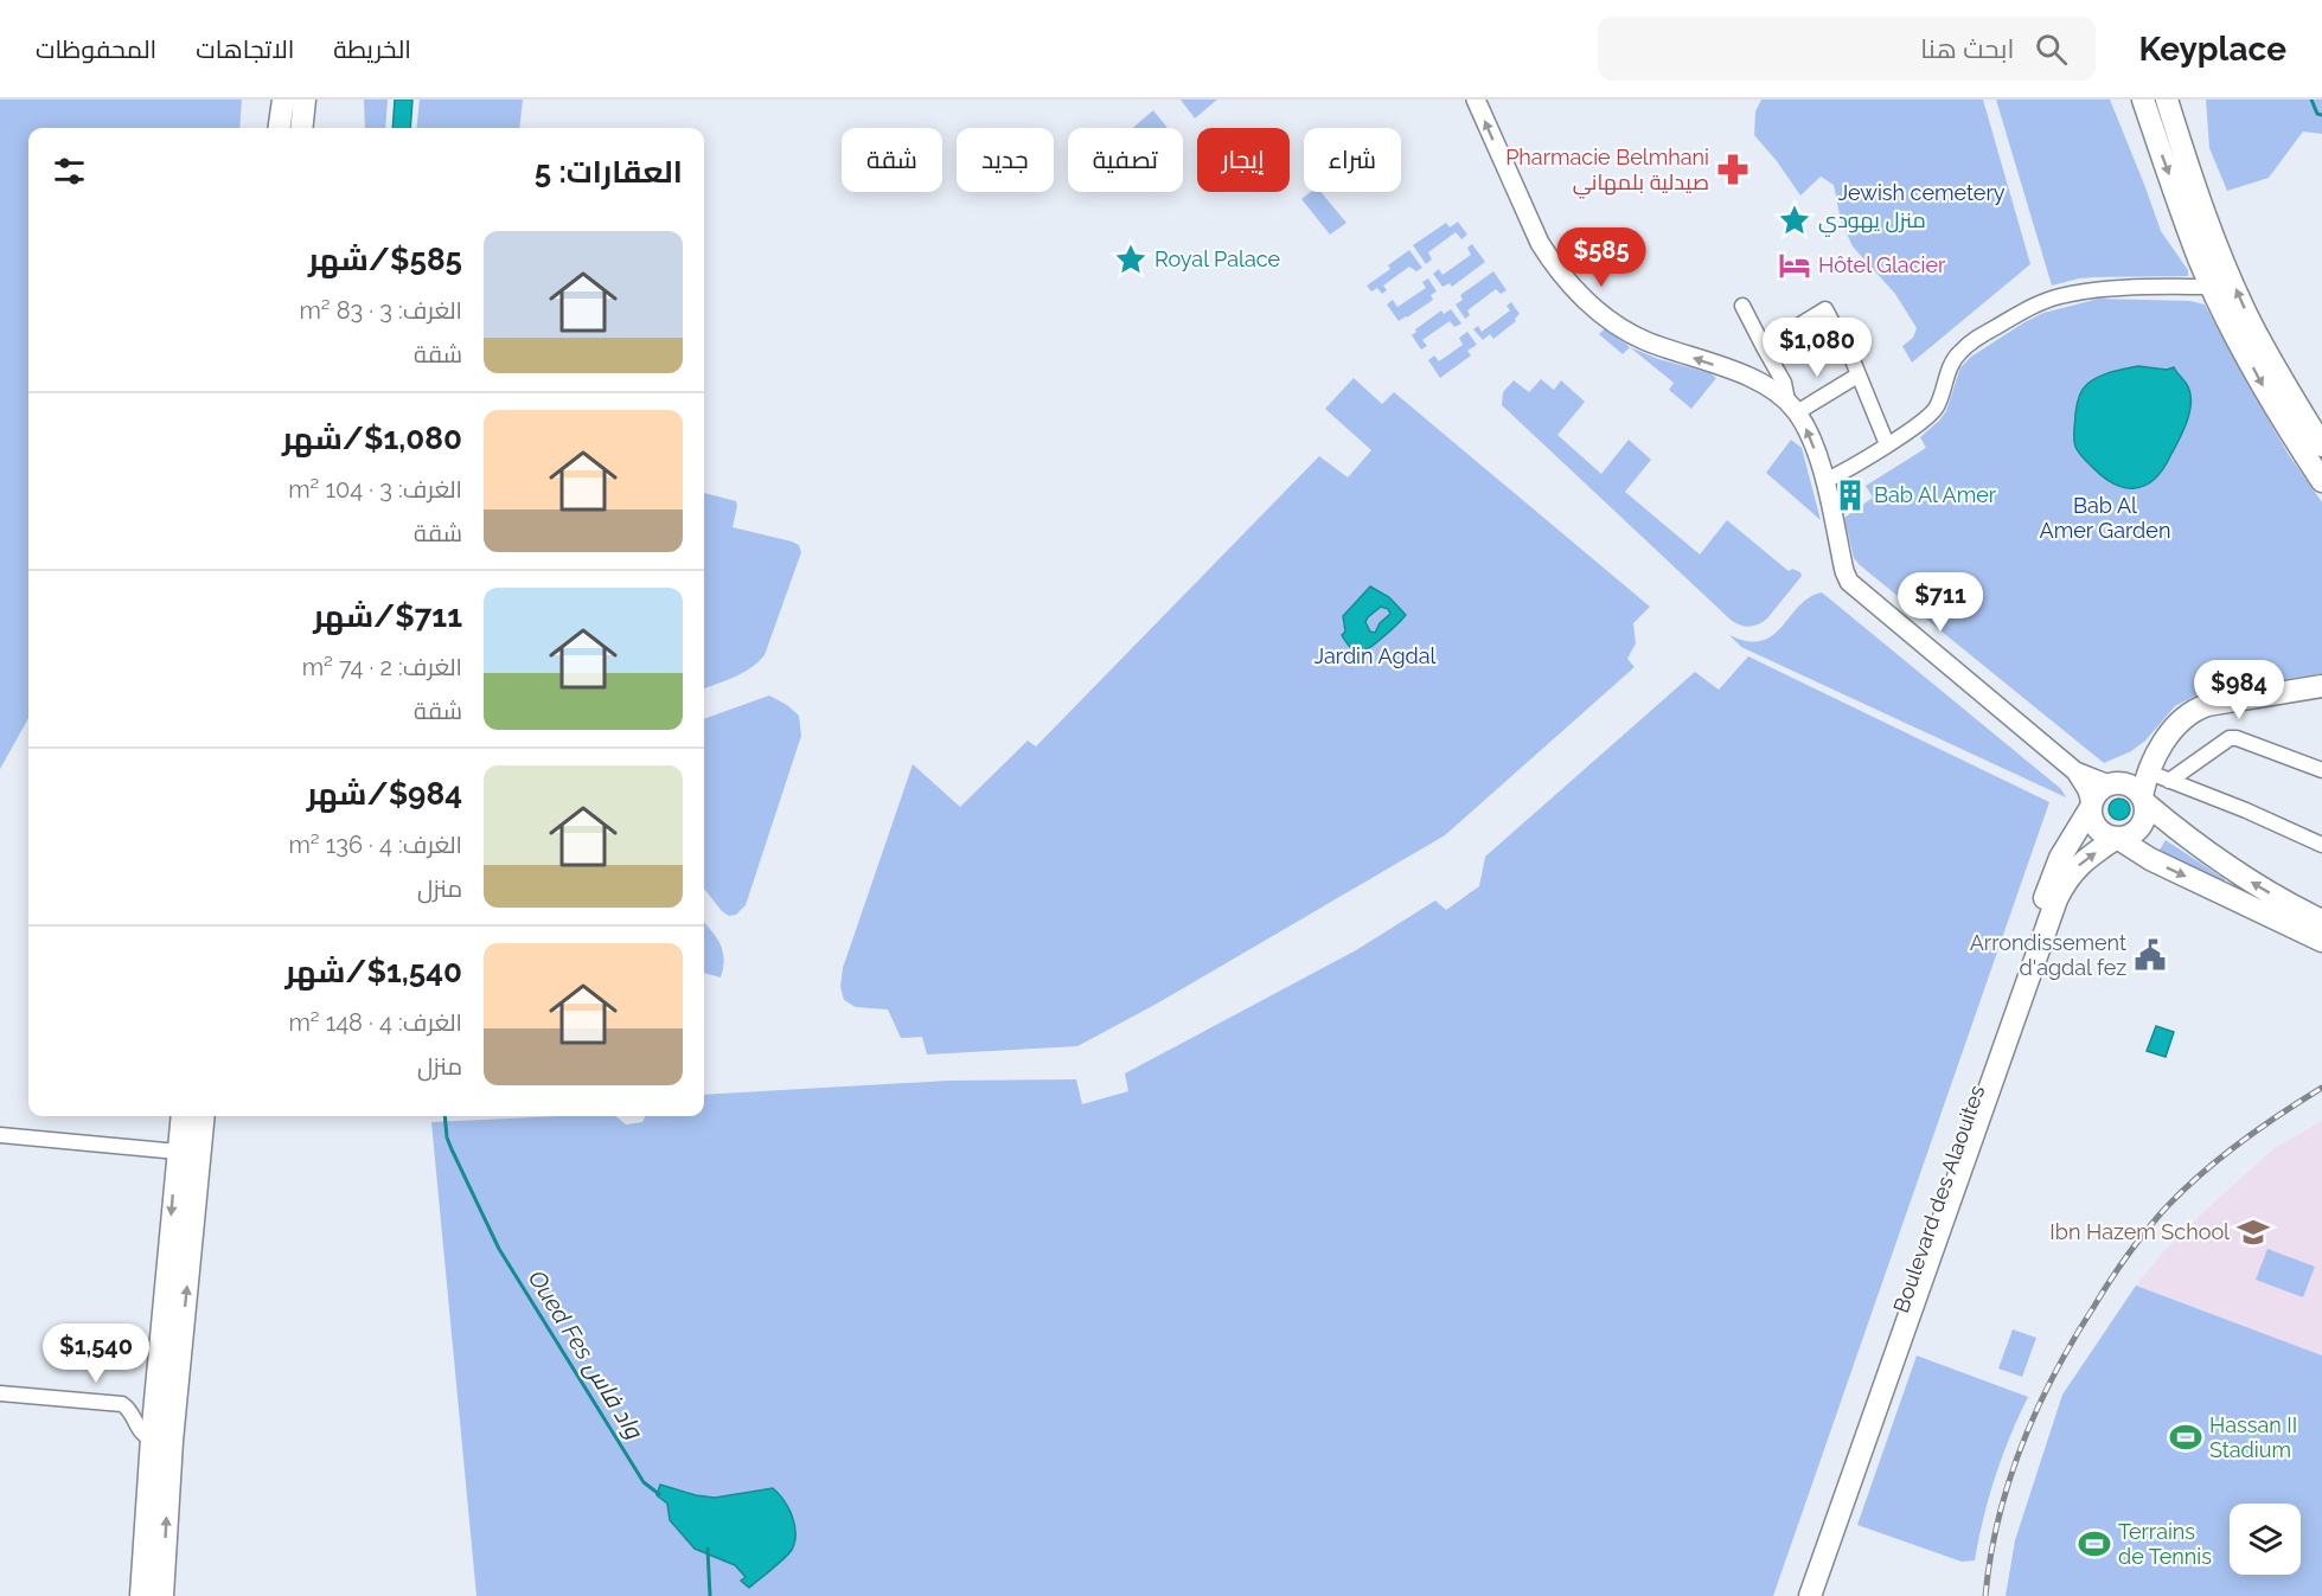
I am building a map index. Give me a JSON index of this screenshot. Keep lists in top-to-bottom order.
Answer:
{
  "streets": {
    "main road": ["Boulevard des Alaouites"]
  },
  "water": ["Oued Fes واد فاس"],
  "parks": ["Jewish cemetery", "Bab Al Amer Garden", "Jardin Agdal"],
  "places": {
    "pharmacy": ["Pharmacie Belmhani صيدلية بلمهاني"],
    "place": ["منزل يهودي", "Royal Palace"],
    "hotel": ["Hôtel Glacier"],
    "building": ["Bab Al Amer"],
    "public building": ["Arrondissement d'agdal fez"],
    "school or university": ["Ibn Hazem School"],
    "sports": ["Hassan II Stadium", "Terrains de Tennis"]
  },
  "page": {
    "header": "Keyplace",
    "search": "ابحث هنا",
    "nav": ["الخريطة", "الاتجاهات", "المحفوظات"],
    "chip": [
      "شراء",
      "إيجار",
      "تصفية",
      "جديد",
      "شقة"
    ],
    "heading": "العقارات: 5",
    "list": [
      {
        "name": "$585/شهر",
        "note": "الغرف: 3 · 83 m² · شقة"
      },
      {
        "name": "$1,080/شهر",
        "note": "الغرف: 3 · 104 m² · شقة"
      },
      {
        "name": "$711/شهر",
        "note": "الغرف: 2 · 74 m² · شقة"
      },
      {
        "name": "$984/شهر",
        "note": "الغرف: 4 · 136 m² · منزل"
      },
      {
        "name": "$1,540/شهر",
        "note": "الغرف: 4 · 148 m² · منزل"
      }
    ],
    "price": [
      "$585",
      "$1,080",
      "$711",
      "$984",
      "$1,540"
    ]
  }
}
